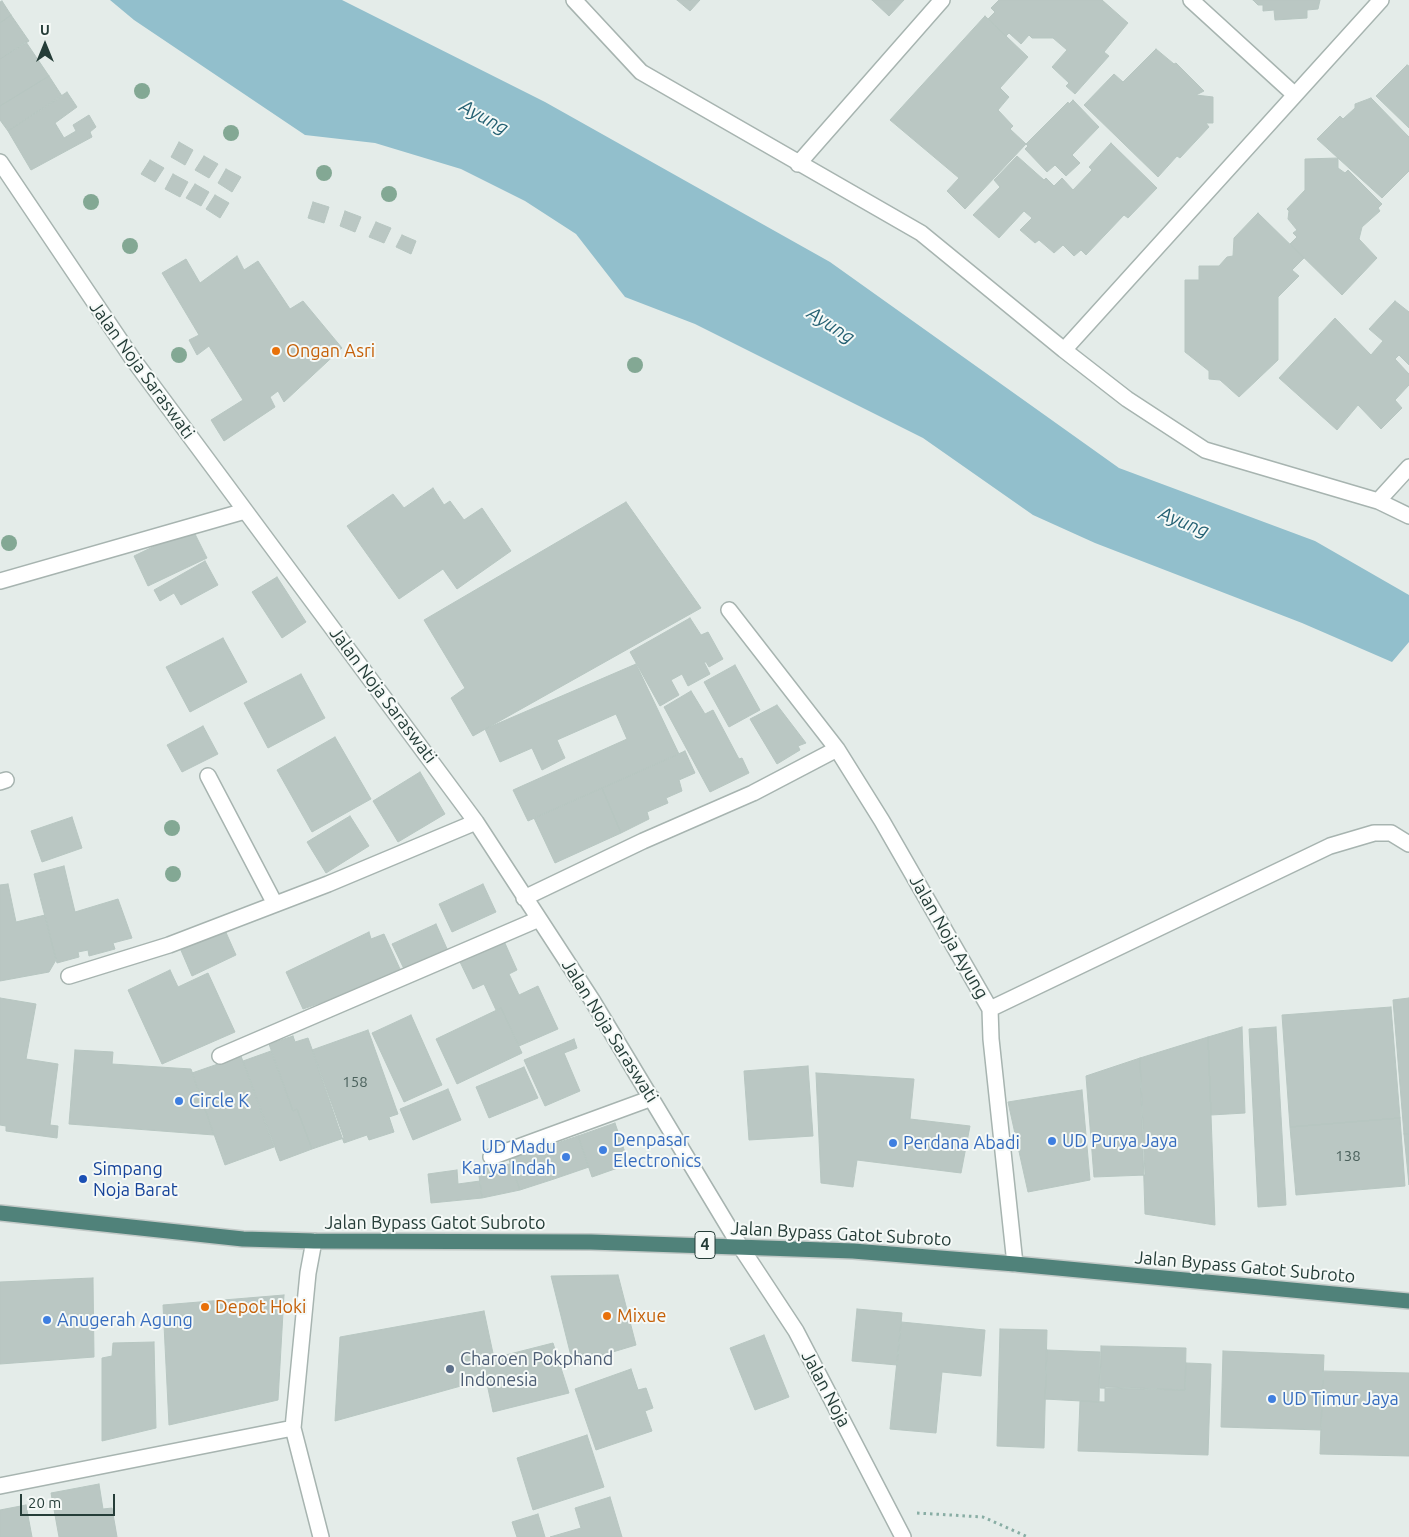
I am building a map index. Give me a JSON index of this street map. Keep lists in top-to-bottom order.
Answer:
{
  "streets": {
    "highway": ["Jalan Bypass Gatot Subroto", "4"],
    "street": ["Jalan Noja Saraswati", "Jalan Noja Ayung", "Jalan Noja"]
  },
  "crossings": [
    ["Jalan Noja Saraswati", "Jalan Bypass Gatot Subroto"],
    ["Jalan Noja Saraswati", "Jalan Noja"],
    ["Jalan Noja Ayung", "Jalan Bypass Gatot Subroto"],
    ["Jalan Bypass Gatot Subroto", "Jalan Noja"]
  ],
  "water": ["Ayung"],
  "places": [
    "Ongan Asri",
    "Circle K",
    "UD Purya Jaya",
    "Perdana Abadi",
    "Denpasar Electronics",
    "UD Madu Karya Indah",
    "Simpang Noja Barat",
    "Depot Hoki",
    "Mixue",
    "Anugerah Agung",
    "Charoen Pokphand Indonesia",
    "UD Timur Jaya"
  ],
  "house_numbers": ["158", "138"],
  "scale_bar": "20 m",
  "north": "top"
}
